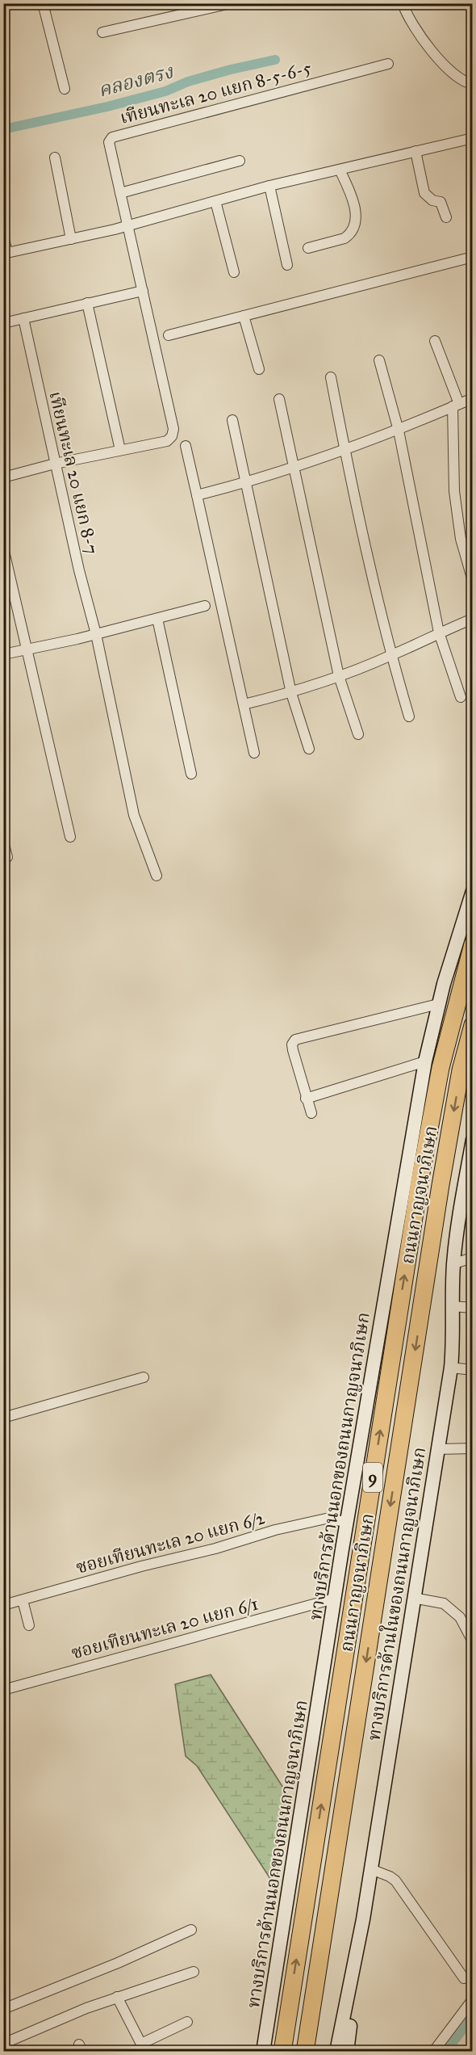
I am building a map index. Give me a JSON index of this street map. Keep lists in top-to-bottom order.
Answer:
{
  "streets": {
    "highway": ["ถนนกาญจนาภิเษก", "9"],
    "main road": ["ทางบริการด้านนอกของถนนกาญจนาภิเษก", "ทางบริการด้านในของถนนกาญจนาภิเษก"],
    "street": [
      "เทียนทะเล 20 แยก 8-5-6-5",
      "เทียนทะเล 20 แยก 8-7",
      "ซอยเทียนทะเล 20 แยก 6/2",
      "ซอยเทียนทะเล 20 แยก 6/1"
    ]
  },
  "crossings": [
    ["ทางบริการด้านนอกของถนนกาญจนาภิเษก", "ซอยเทียนทะเล 20 แยก 6/2"],
    ["ทางบริการด้านนอกของถนนกาญจนาภิเษก", "ซอยเทียนทะเล 20 แยก 6/1"]
  ],
  "water": ["คลองตรง"]
}
